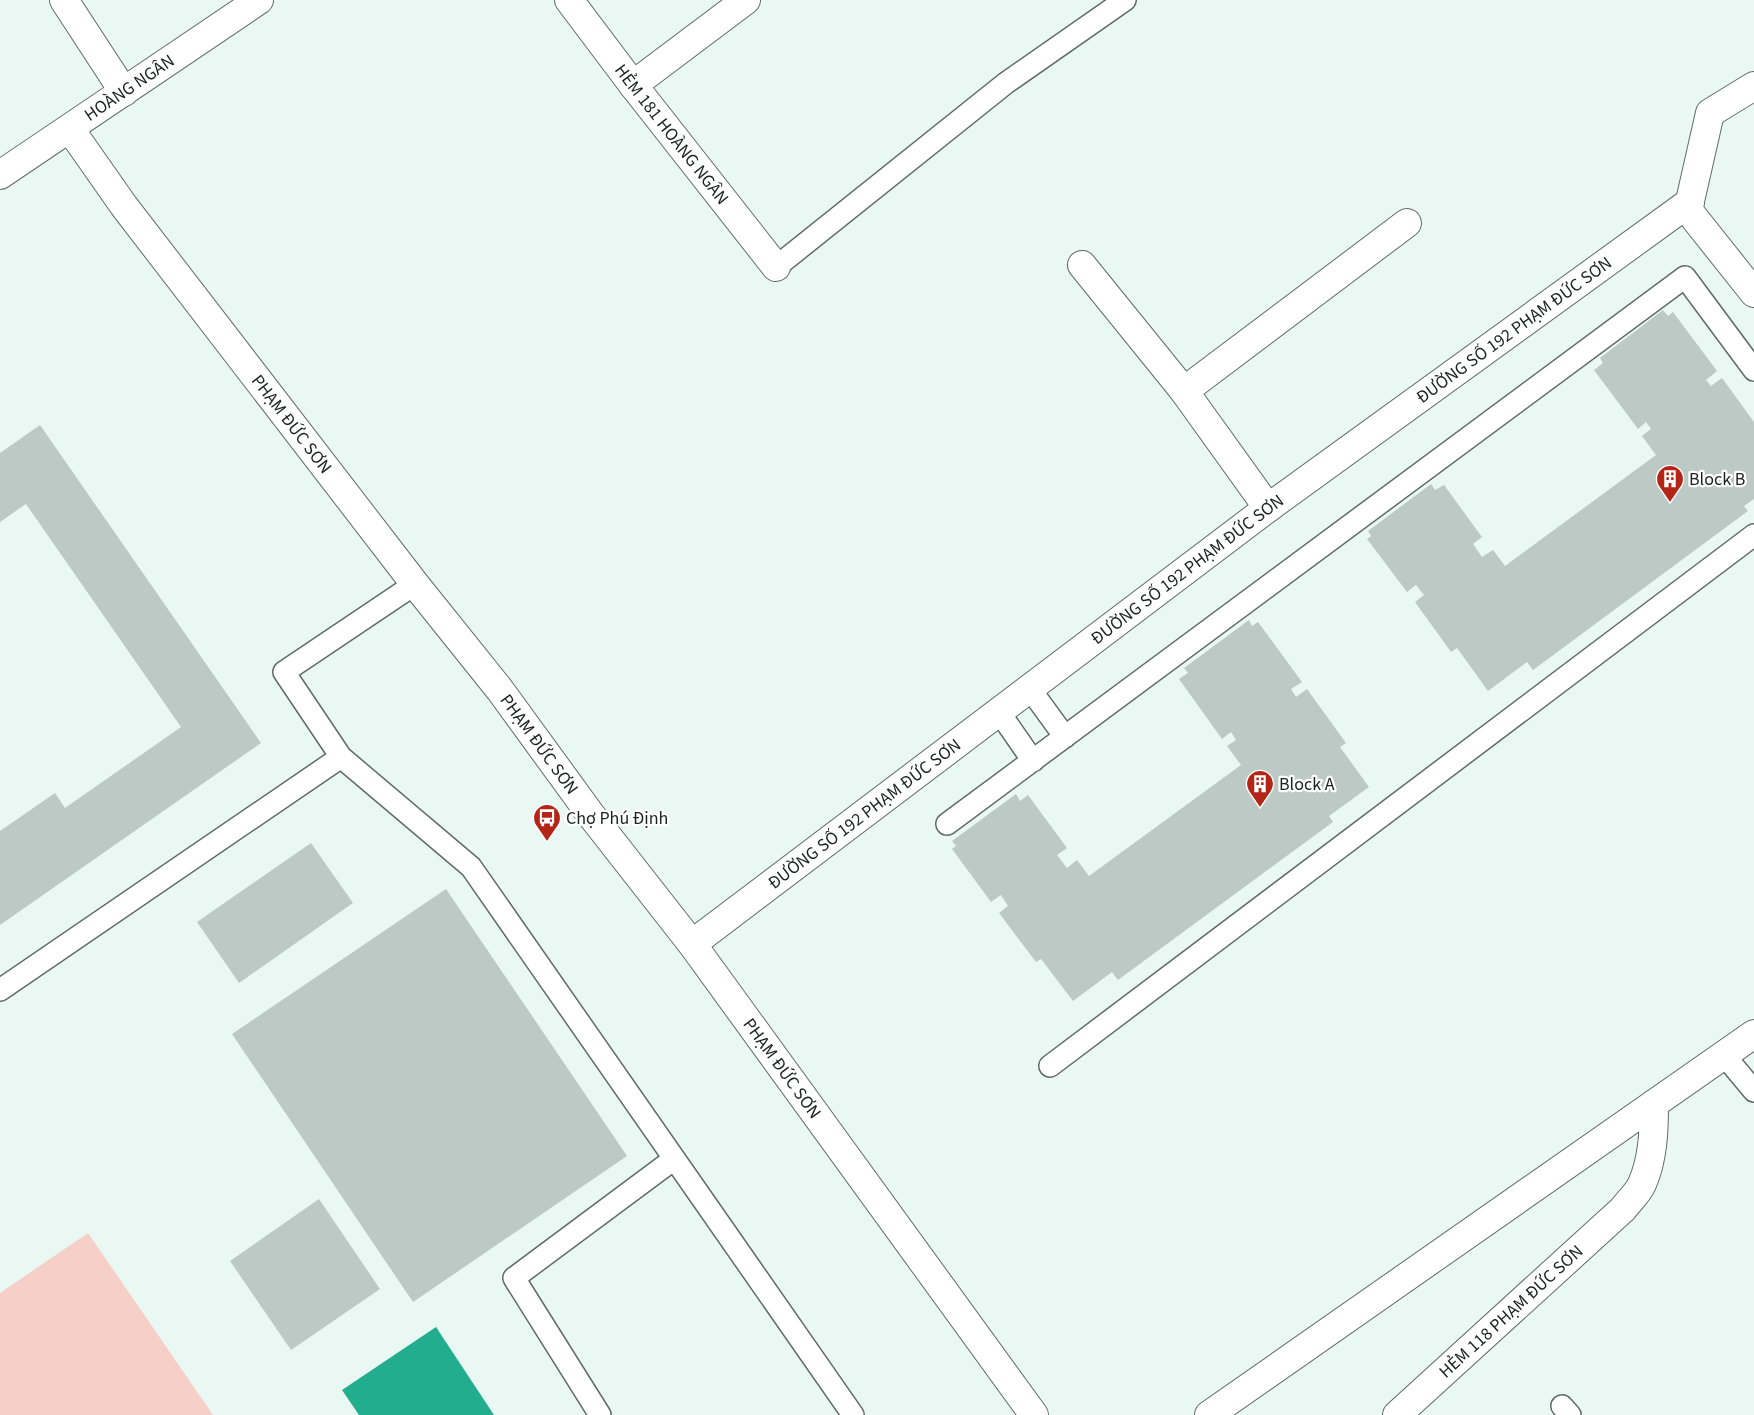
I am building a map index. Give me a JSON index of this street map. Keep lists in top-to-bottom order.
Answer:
{
  "streets": {
    "street": [
      "HOÀNG NGÂN",
      "HẺM 181 HOÀNG NGÂN",
      "ĐƯỜNG SỐ 192 PHẠM ĐỨC SƠN",
      "PHẠM ĐỨC SƠN",
      "HẺM 118 PHẠM ĐỨC SƠN"
    ]
  },
  "crossings": [
    ["HOÀNG NGÂN", "PHẠM ĐỨC SƠN"],
    ["ĐƯỜNG SỐ 192 PHẠM ĐỨC SƠN", "PHẠM ĐỨC SƠN"]
  ],
  "places": {
    "building": ["Block B", "Block A"],
    "bus stop": ["Chợ Phú Định"]
  }
}
